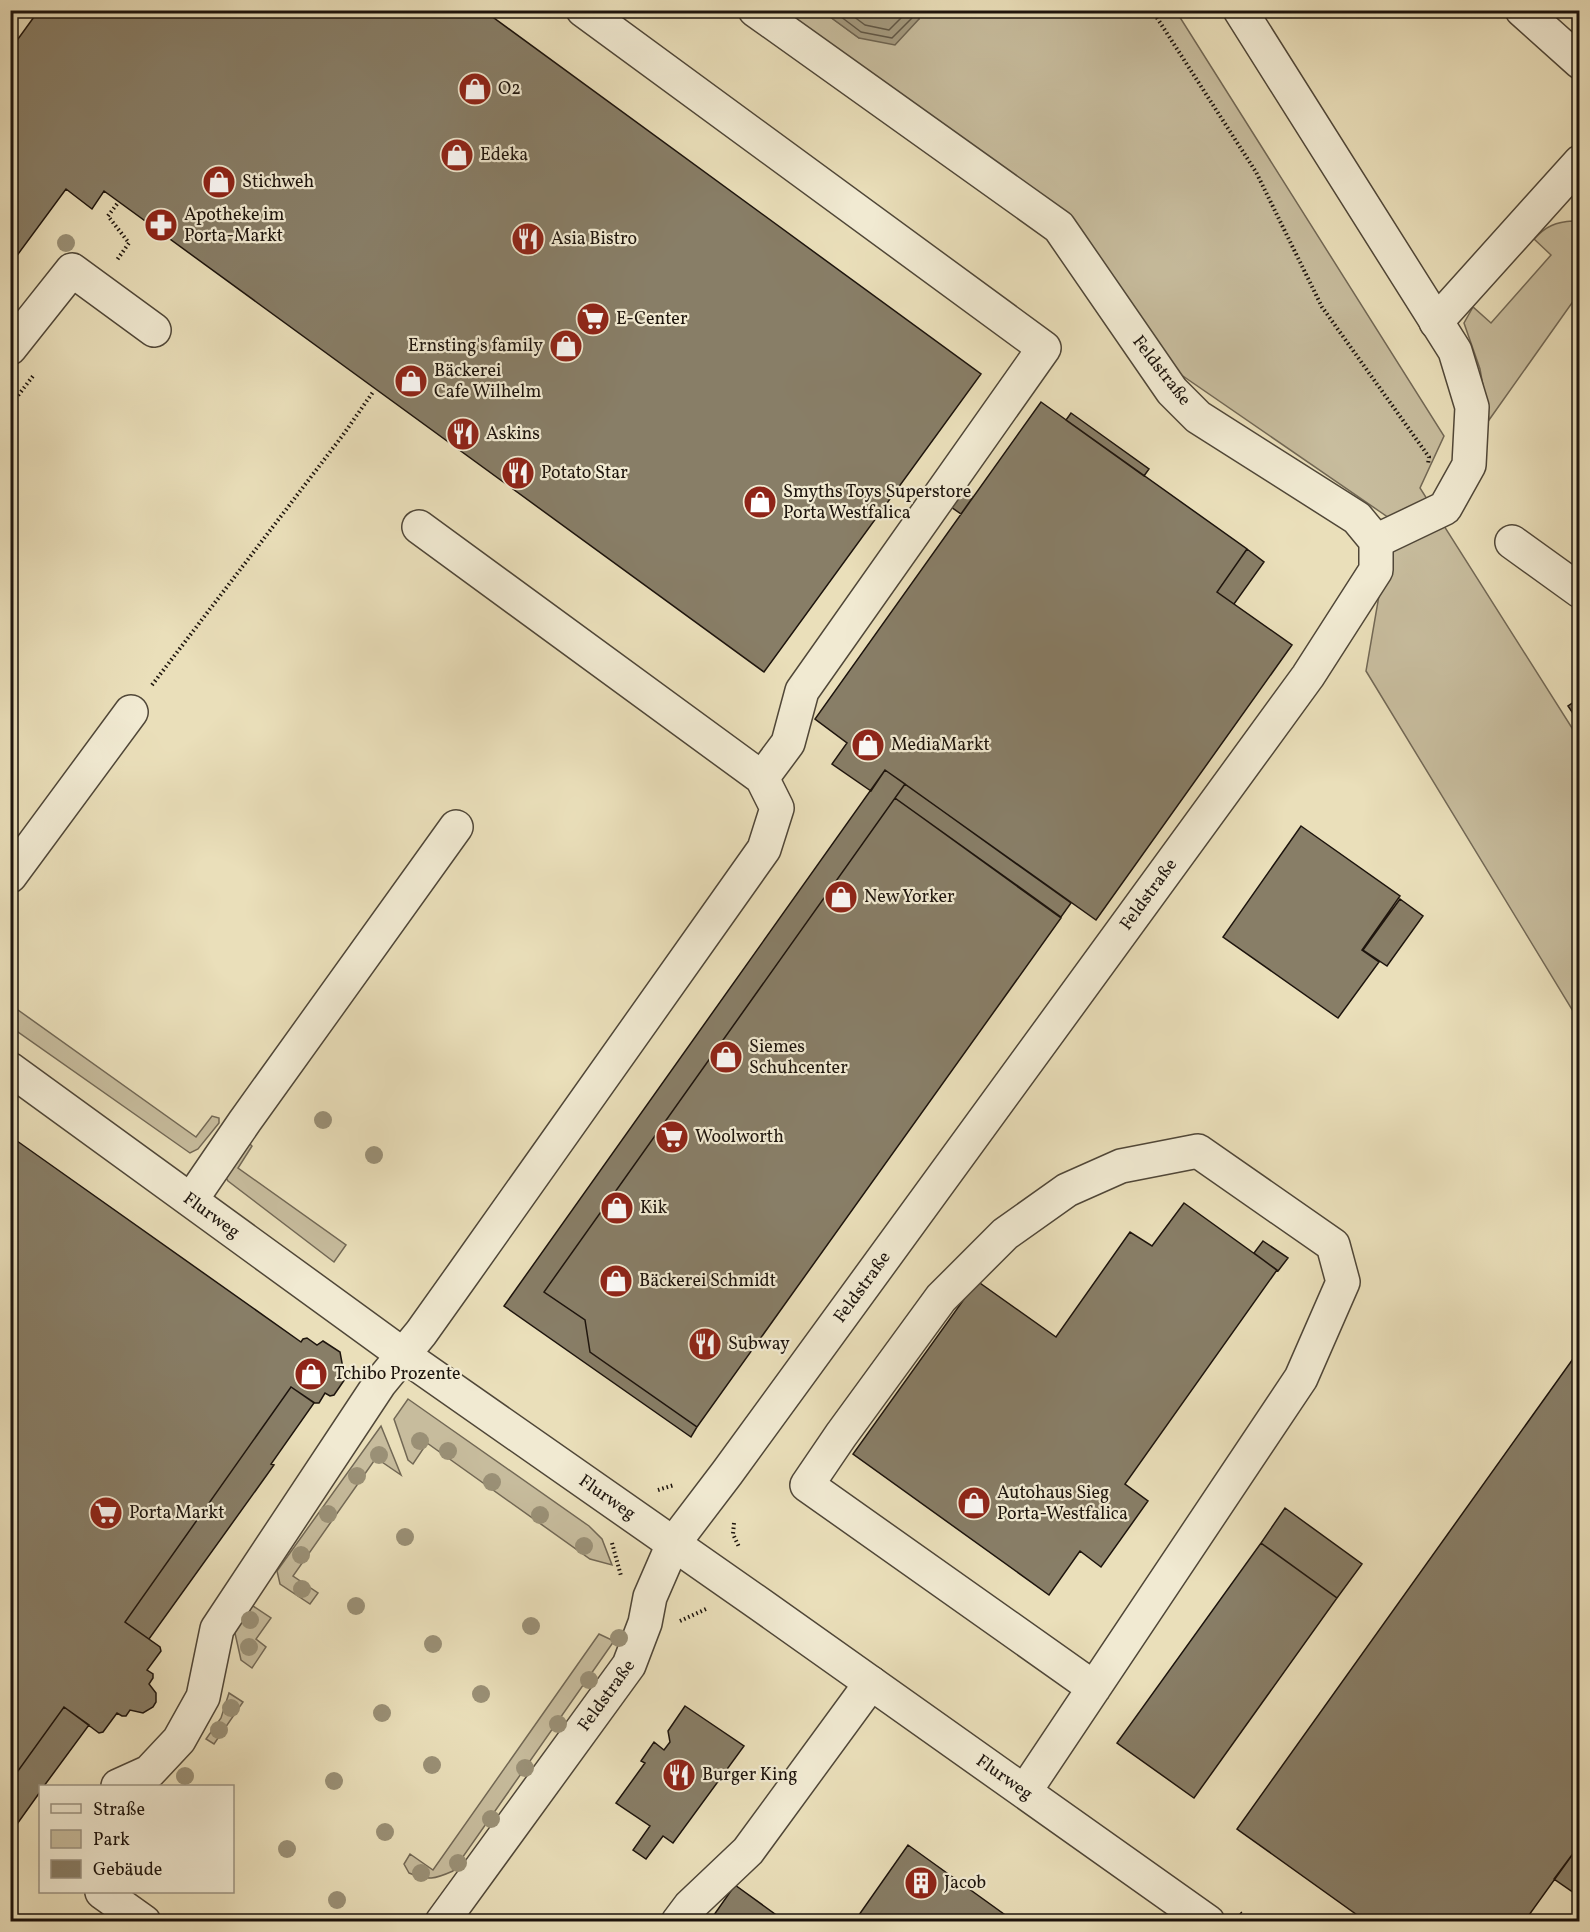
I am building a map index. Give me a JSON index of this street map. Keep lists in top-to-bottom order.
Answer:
{
  "streets": {
    "street": ["Feldstraße", "Flurweg"]
  },
  "crossings": [
    ["Feldstraße", "Flurweg"]
  ],
  "places": {
    "shop": [
      "O2",
      "Edeka",
      "Stichweh",
      "Ernsting's family",
      "Bäckerei Cafe Wilhelm",
      "Smyths Toys Superstore Porta Westfalica",
      "MediaMarkt",
      "New Yorker",
      "Siemes Schuhcenter",
      "Kik",
      "Bäckerei Schmidt",
      "Tchibo Prozente",
      "Autohaus Sieg Porta-Westfalica"
    ],
    "pharmacy": ["Apotheke im Porta-Markt"],
    "restaurant": [
      "Asia Bistro",
      "Askins",
      "Potato Star",
      "Subway",
      "Burger King"
    ],
    "supermarket": ["E-Center", "Woolworth", "Porta Markt"],
    "building": ["Jacob"]
  },
  "legend": ["Straße", "Park", "Gebäude"]
}
